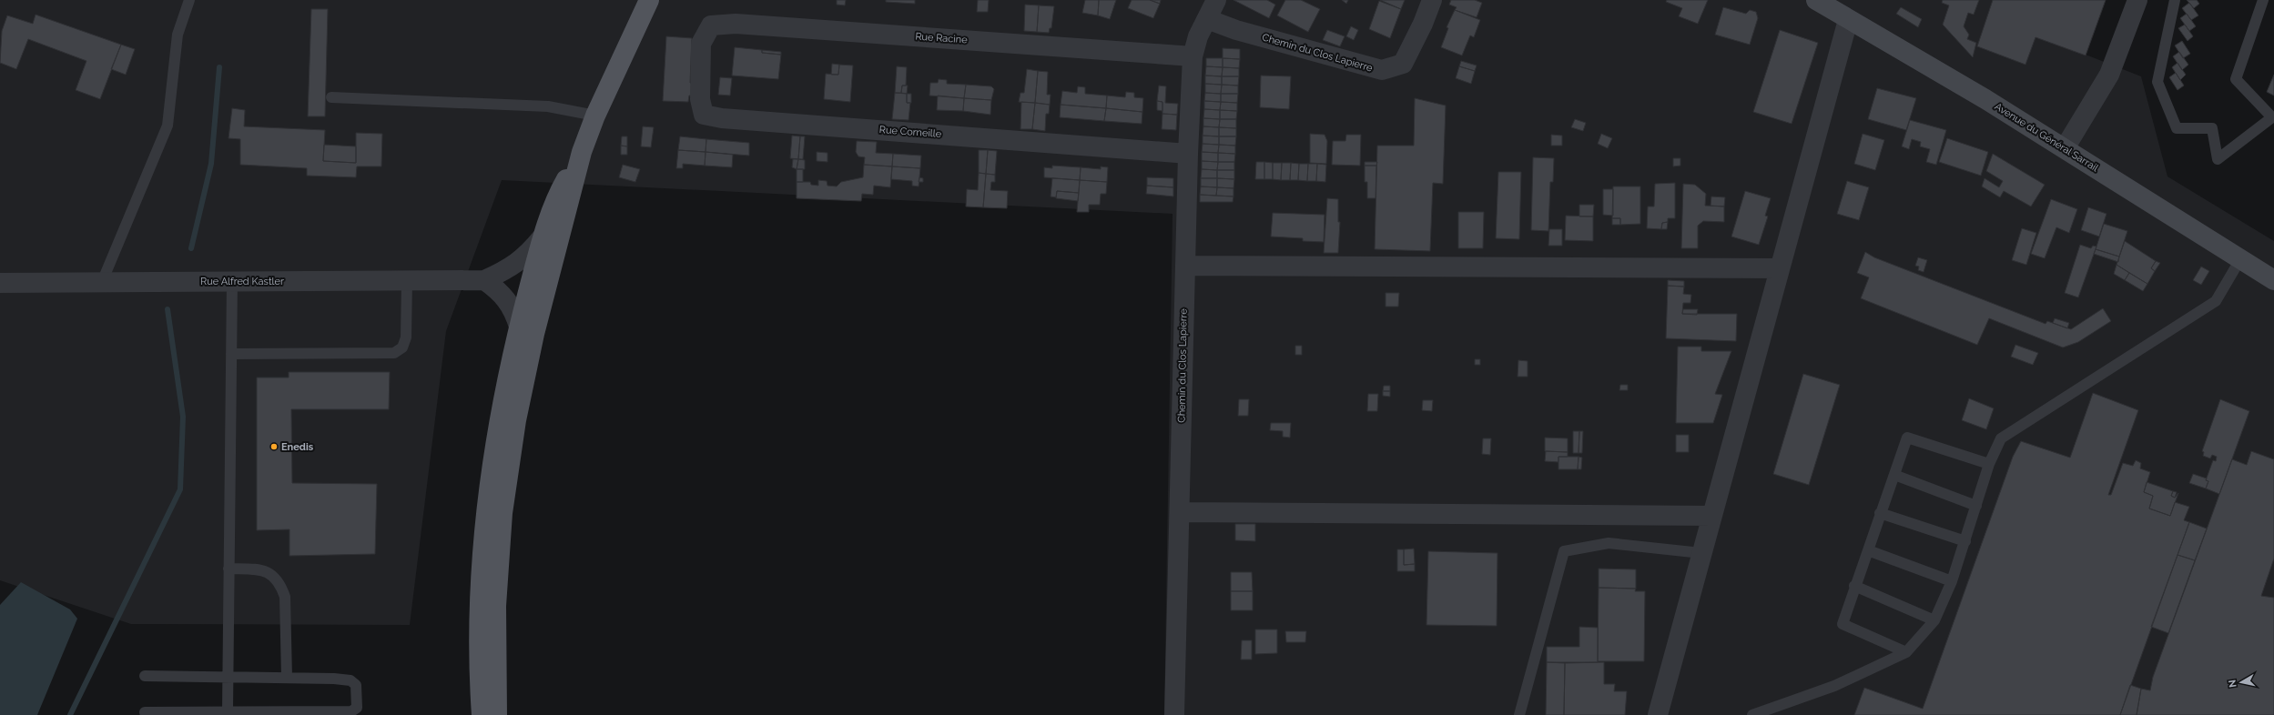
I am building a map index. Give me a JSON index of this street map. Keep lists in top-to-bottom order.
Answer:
{
  "streets": {
    "main road": ["Avenue du Général Sarrail"],
    "street": [
      "Rue Racine",
      "Chemin du Clos Lapierre",
      "Rue Corneille",
      "Rue Alfred Kastler"
    ]
  },
  "crossings": [
    ["Rue Racine", "Chemin du Clos Lapierre"],
    ["Rue Racine", "Rue Corneille"],
    ["Chemin du Clos Lapierre", "Rue Corneille"]
  ],
  "places": ["Enedis"],
  "north": "left"
}
